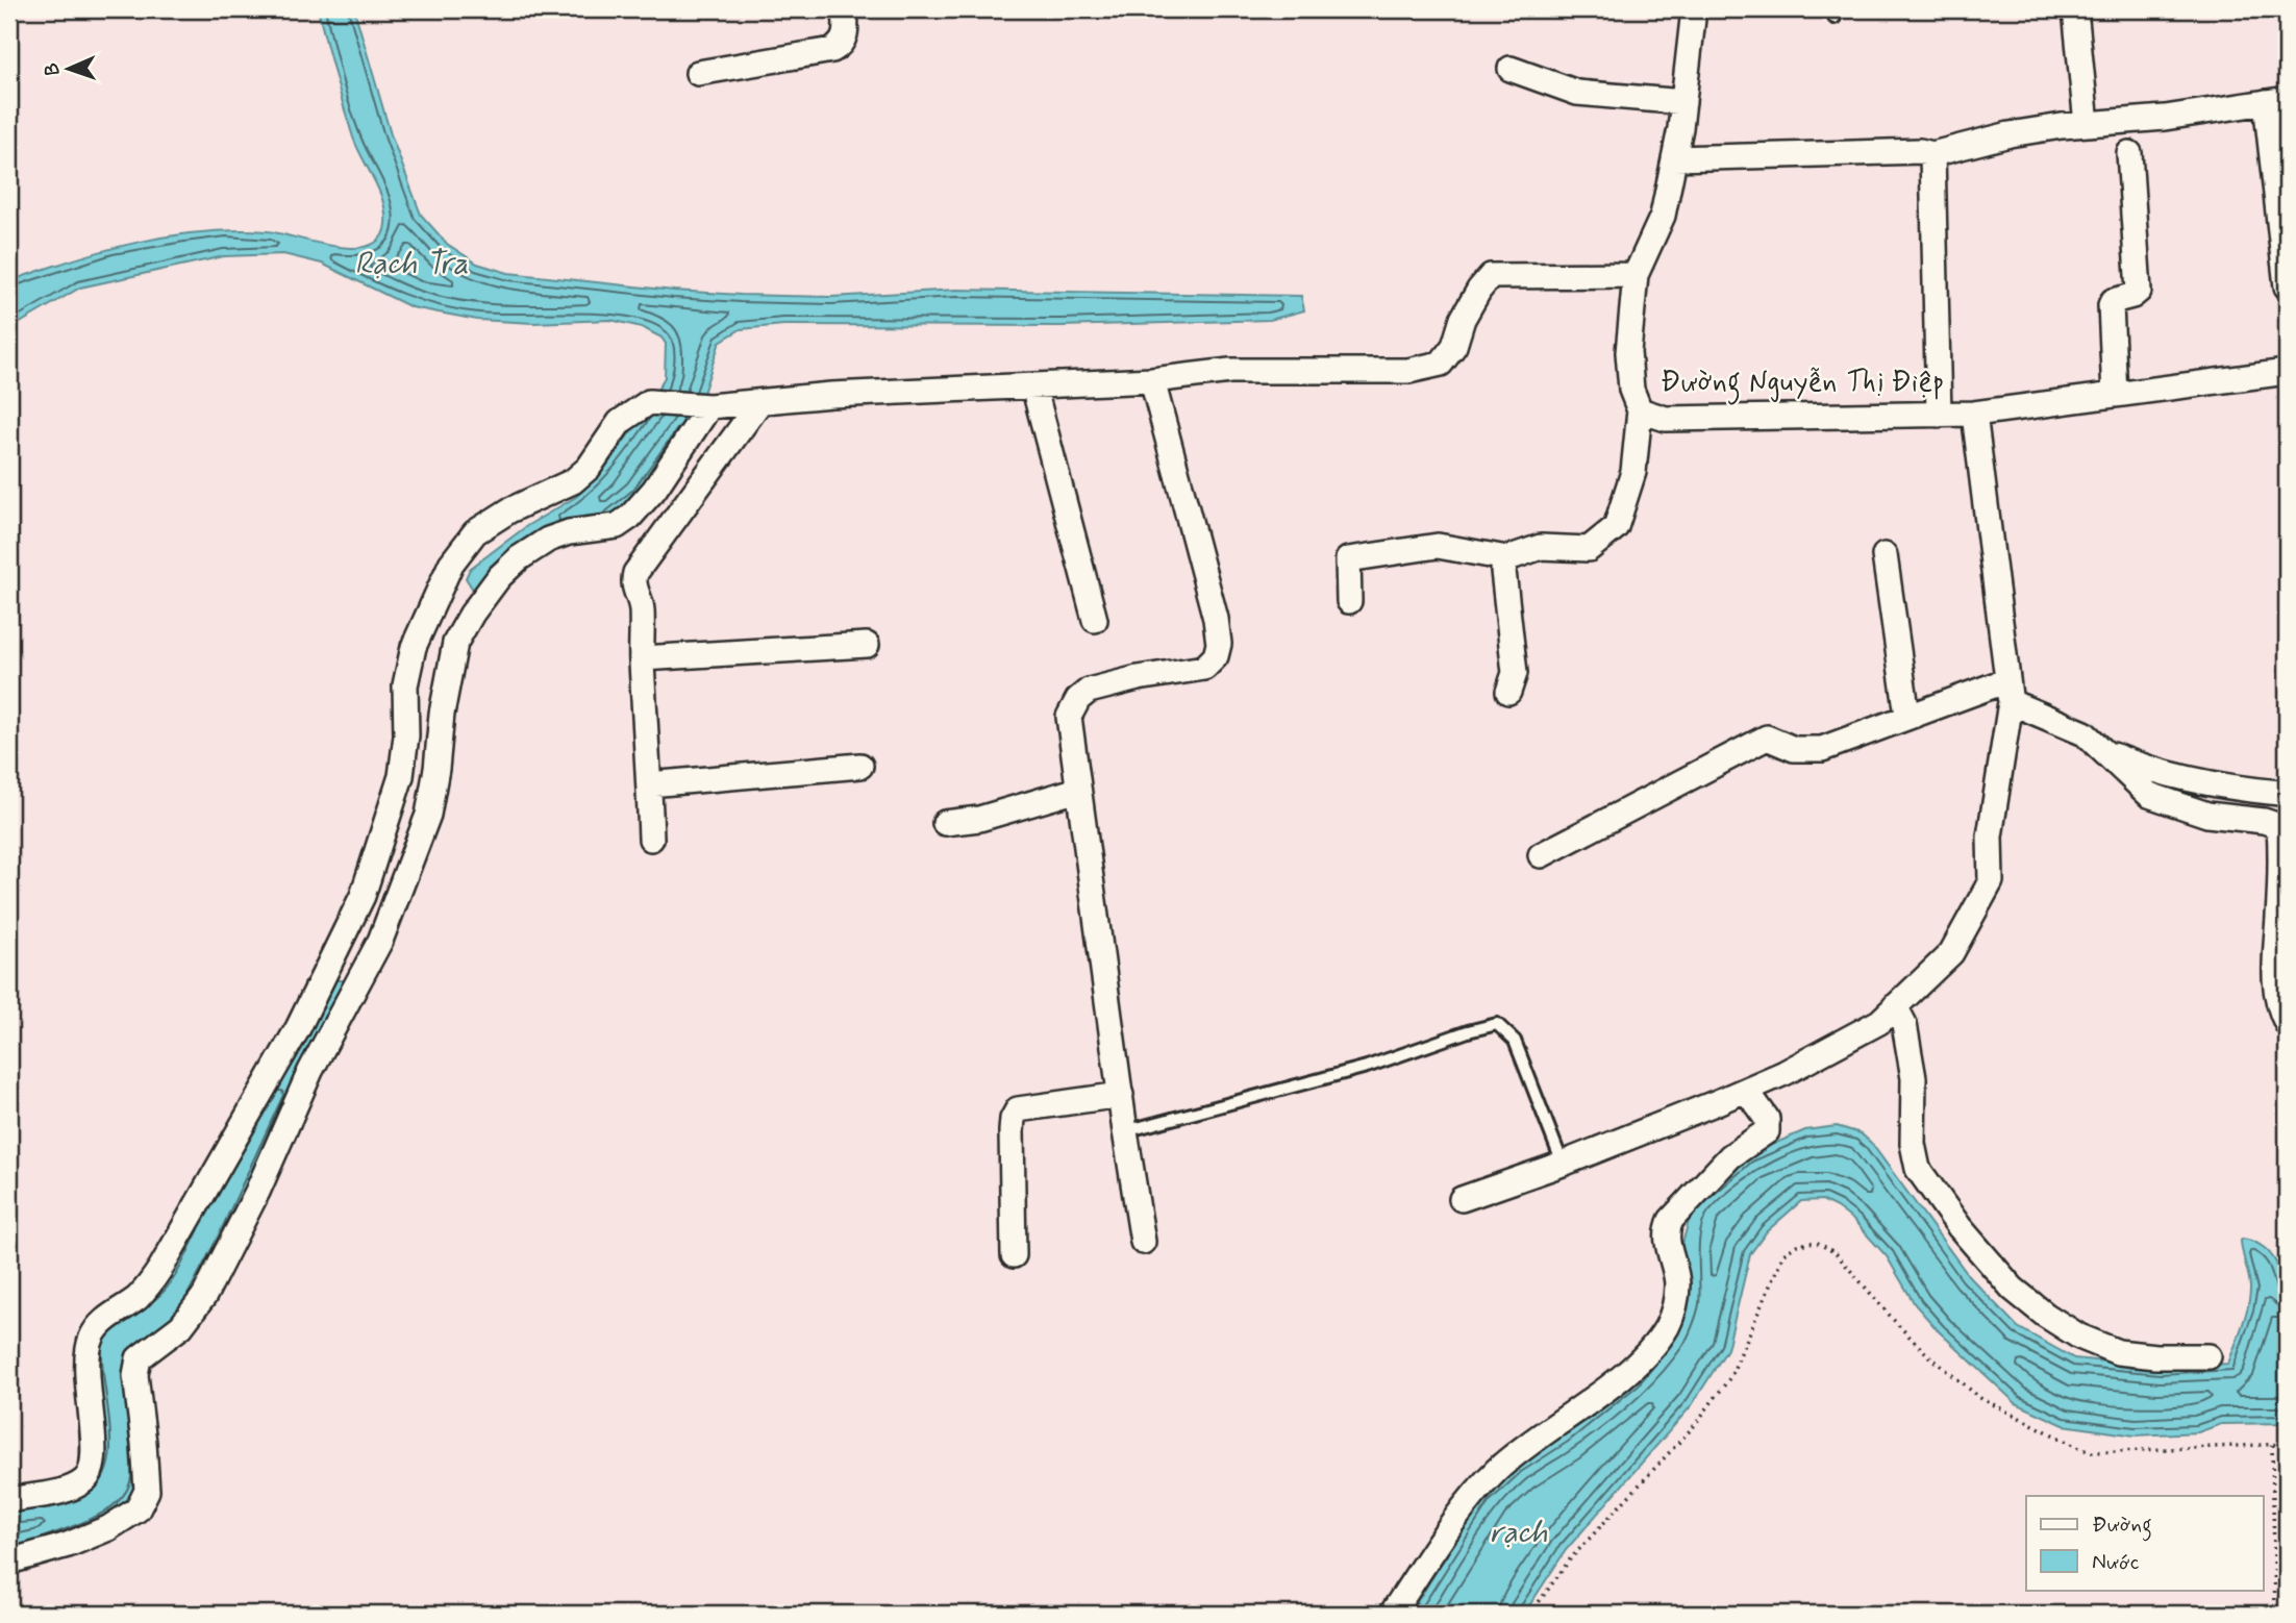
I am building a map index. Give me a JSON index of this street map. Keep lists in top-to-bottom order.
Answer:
{
  "streets": {
    "street": ["Đường Nguyễn Thị Điệp"]
  },
  "water": ["Rạch Tra", "rạch"],
  "legend": ["Đường", "Nước"],
  "north": "left"
}
